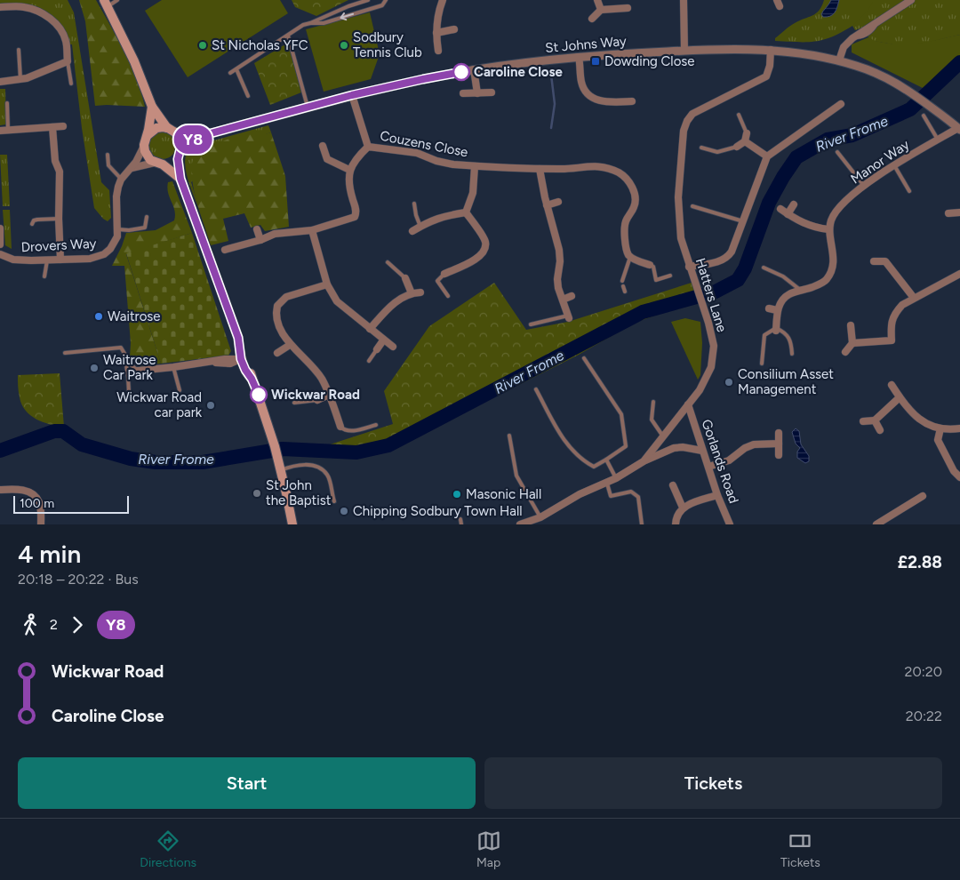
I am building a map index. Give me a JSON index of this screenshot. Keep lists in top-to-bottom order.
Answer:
{
  "streets": {
    "street": [
      "St Johns Way",
      "Couzens Close",
      "Manor Way",
      "Drovers Way",
      "Hatters Lane",
      "Gorlands Road"
    ]
  },
  "crossings": [
    ["St Johns Way", "Couzens Close"],
    ["St Johns Way", "Manor Way"],
    ["St Johns Way", "Hatters Lane"],
    ["Hatters Lane", "Gorlands Road"]
  ],
  "water": ["River Frome"],
  "places": {
    "other": [
      "St Nicholas YFC",
      "Sodbury Tennis Club",
      "Caroline Close",
      "Waitrose",
      "Waitrose Car Park",
      "Consilium Asset Management",
      "Wickwar Road",
      "Wickwar Road car park",
      "St John the Baptist",
      "Masonic Hall",
      "Chipping Sodbury Town Hall"
    ],
    "transit": ["Dowding Close"]
  },
  "lines": ["bus line Y8"],
  "scale_bar": "100 m",
  "page": {
    "on_map": "Y8",
    "scale": "100 m",
    "heading": ["4 min", "20:18 – 20:22 · Bus", "£2.88"],
    "legs": ["2", "Y8"],
    "list": [
      {
        "name": "Wickwar Road",
        "value": "20:20"
      },
      {
        "name": "Caroline Close",
        "value": "20:22"
      }
    ],
    "buttons": ["Start", "Tickets"],
    "tabs": ["Directions", "Map", "Tickets"]
  }
}
